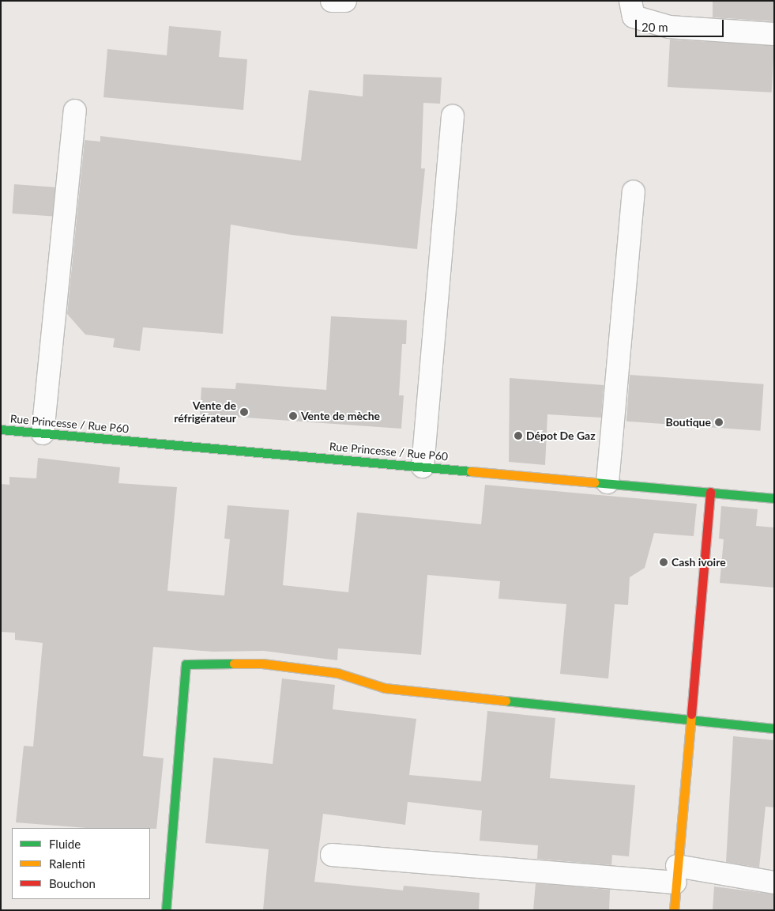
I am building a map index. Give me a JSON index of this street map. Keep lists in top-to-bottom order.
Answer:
{
  "streets": {
    "street": ["Rue Princesse / Rue P60"]
  },
  "places": [
    "Vente de réfrigérateur",
    "Vente de mèche",
    "Boutique",
    "Dépot De Gaz",
    "Cash ivoire"
  ],
  "legend": ["Fluide", "Ralenti", "Bouchon"],
  "scale_bar": "20 m"
}
